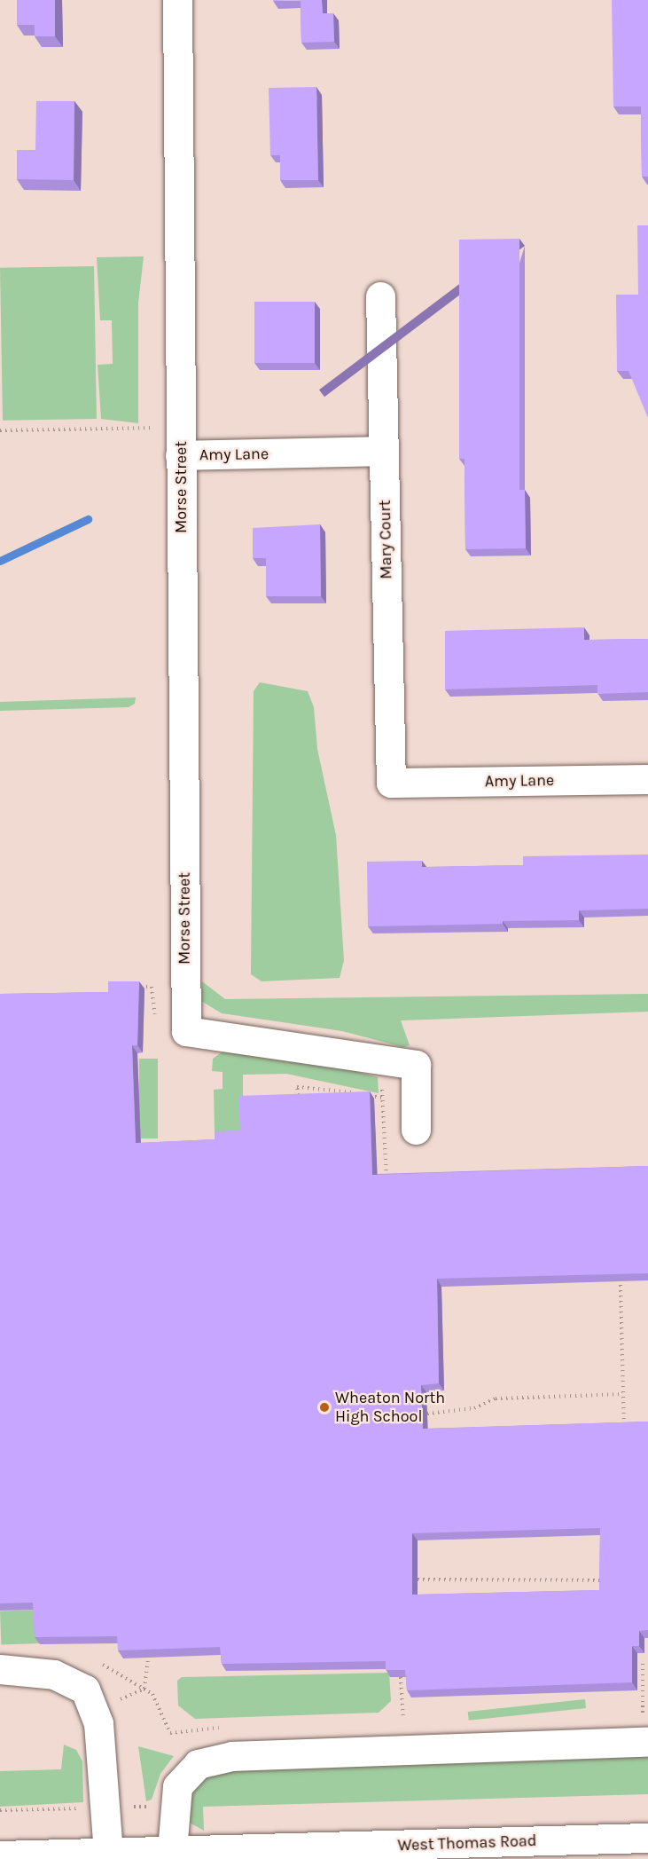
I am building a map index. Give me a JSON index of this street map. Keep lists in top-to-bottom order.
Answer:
{
  "streets": {
    "street": [
      "Amy Lane",
      "Morse Street",
      "Mary Court",
      "West Thomas Road"
    ]
  },
  "crossings": [
    ["Amy Lane", "Morse Street"],
    ["Amy Lane", "Mary Court"]
  ],
  "places": ["Wheaton North High School"]
}
